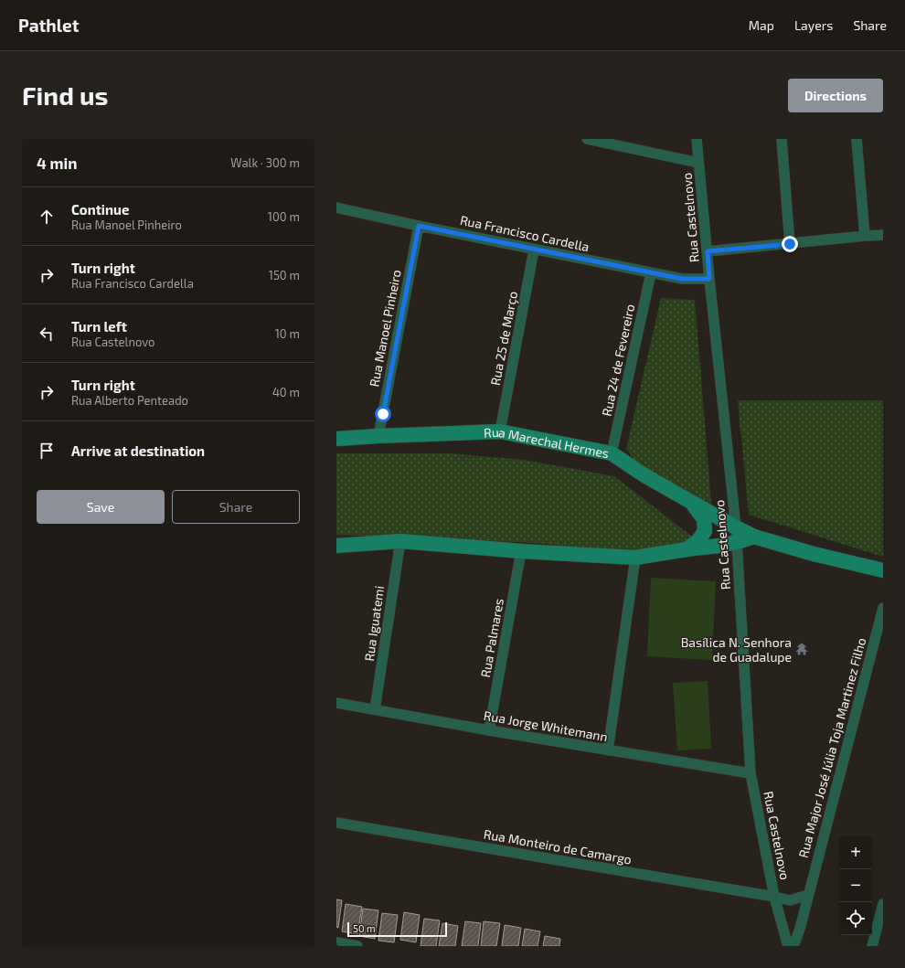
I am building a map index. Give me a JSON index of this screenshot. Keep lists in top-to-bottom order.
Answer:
{
  "streets": {
    "street": [
      "Rua Castelnovo",
      "Rua Francisco Cardella",
      "Rua Manoel Pinheiro",
      "Rua 25 de Março",
      "Rua 24 de Fevereiro",
      "Rua Marechal Hermes",
      "Rua Iguatemi",
      "Rua Palmares",
      "Rua Jorge Whitemann",
      "Rua Major José Júlia Toja Martinez Filho",
      "Rua Monteiro de Camargo"
    ]
  },
  "crossings": [
    ["Rua Castelnovo", "Rua Francisco Cardella"],
    ["Rua Castelnovo", "Rua Marechal Hermes"],
    ["Rua Castelnovo", "Rua Jorge Whitemann"],
    ["Rua Castelnovo", "Rua Monteiro de Camargo"],
    ["Rua Francisco Cardella", "Rua Manoel Pinheiro"],
    ["Rua Francisco Cardella", "Rua 25 de Março"],
    ["Rua Francisco Cardella", "Rua 24 de Fevereiro"],
    ["Rua Manoel Pinheiro", "Rua Marechal Hermes"],
    ["Rua 25 de Março", "Rua Marechal Hermes"],
    ["Rua 24 de Fevereiro", "Rua Marechal Hermes"],
    ["Rua Iguatemi", "Rua Jorge Whitemann"],
    ["Rua Palmares", "Rua Jorge Whitemann"]
  ],
  "places": {
    "temple": ["Basílica N. Senhora de Guadalupe"]
  },
  "scale_bar": "50 m",
  "page": {
    "header": "Pathlet",
    "nav": ["Map", "Layers", "Share"],
    "buttons": [
      "Directions",
      ["Save", "Share"]
    ],
    "title": "Find us",
    "heading": ["4 min", "Walk · 300 m"],
    "list": [
      ["Continue", "Rua Manoel Pinheiro", "100 m"],
      ["Turn right", "Rua Francisco Cardella", "150 m"],
      ["Turn left", "Rua Castelnovo", "10 m"],
      ["Turn right", "Rua Alberto Penteado", "40 m"],
      "Arrive at destination"
    ],
    "map_buttons": ["+", "−"],
    "scale": "50 m"
  }
}
